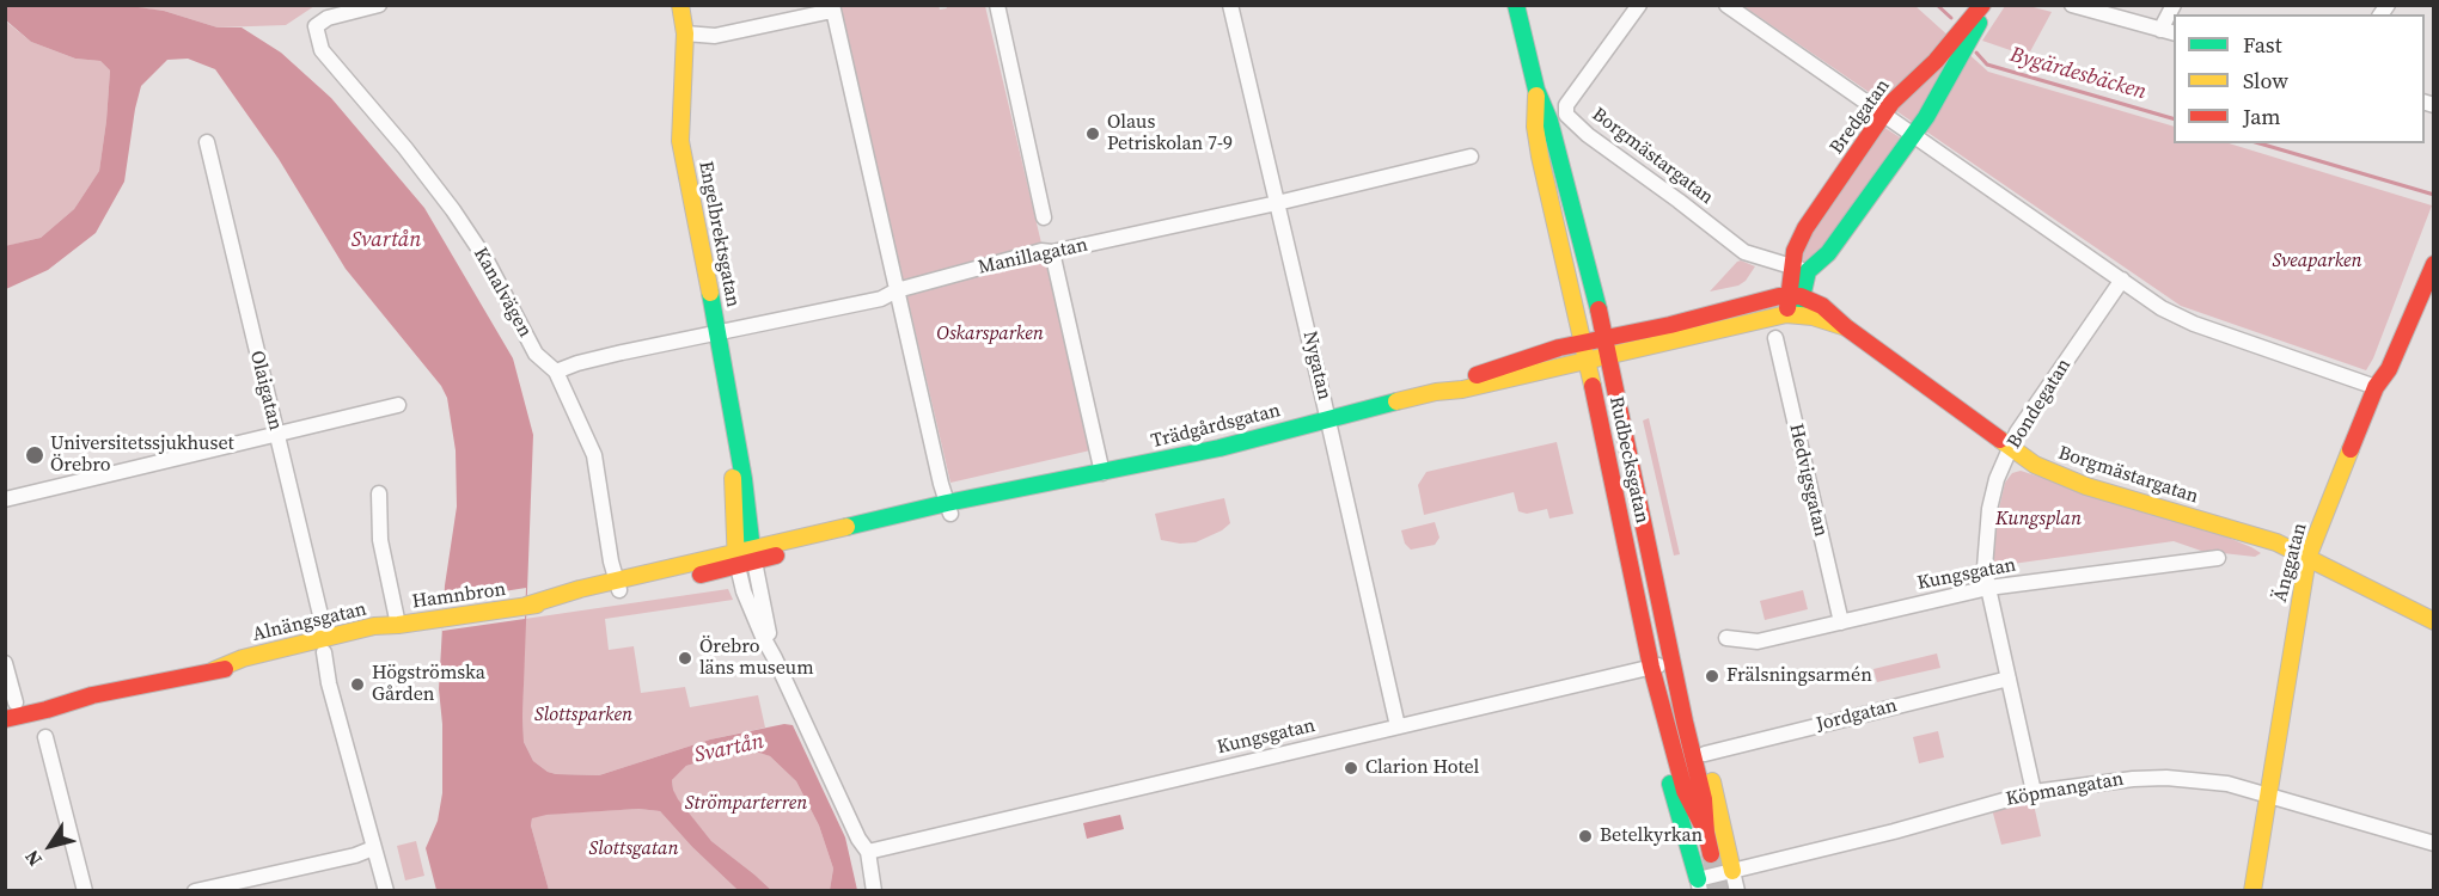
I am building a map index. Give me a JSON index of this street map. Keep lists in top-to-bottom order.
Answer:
{
  "streets": {
    "main road": [
      "Bredgatan",
      "Borgmästargatan",
      "Engelbrektsgatan",
      "Trädgårdsgatan",
      "Rudbecksgatan",
      "Änggatan",
      "Hamnbron",
      "Alnängsgatan"
    ],
    "street": [
      "Manillagatan",
      "Kanalvägen",
      "Nygatan",
      "Olaigatan",
      "Bondegatan",
      "Hedvigsgatan",
      "Kungsgatan",
      "Jordgatan",
      "Köpmangatan"
    ]
  },
  "crossings": [
    ["Bredgatan", "Borgmästargatan"],
    ["Borgmästargatan", "Bondegatan"],
    ["Borgmästargatan", "Änggatan"],
    ["Engelbrektsgatan", "Manillagatan"],
    ["Engelbrektsgatan", "Trädgårdsgatan"],
    ["Engelbrektsgatan", "Kungsgatan"],
    ["Manillagatan", "Kanalvägen"],
    ["Manillagatan", "Nygatan"],
    ["Kanalvägen", "Trädgårdsgatan"],
    ["Kanalvägen", "Hamnbron"],
    ["Nygatan", "Trädgårdsgatan"],
    ["Nygatan", "Kungsgatan"],
    ["Olaigatan", "Alnängsgatan"],
    ["Bondegatan", "Kungsgatan"],
    ["Bondegatan", "Jordgatan"],
    ["Bondegatan", "Köpmangatan"],
    ["Trädgårdsgatan", "Rudbecksgatan"],
    ["Trädgårdsgatan", "Hamnbron"],
    ["Rudbecksgatan", "Kungsgatan"],
    ["Hedvigsgatan", "Kungsgatan"],
    ["Änggatan", "Köpmangatan"],
    ["Hamnbron", "Alnängsgatan"]
  ],
  "water": ["Bygärdesbäcken", "Svartån"],
  "parks": [
    "Sveaparken",
    "Oskarsparken",
    "Kungsplan",
    "Slottsparken",
    "Strömparterren",
    "Slottsgatan"
  ],
  "places": [
    "Olaus Petriskolan 7-9",
    "Universitetssjukhuset Örebro",
    "Örebro läns museum",
    "Frälsningsarmén",
    "Högströmska Gården",
    "Clarion Hotel",
    "Betelkyrkan"
  ],
  "legend": ["Fast", "Slow", "Jam"],
  "north": "bottom left"
}
